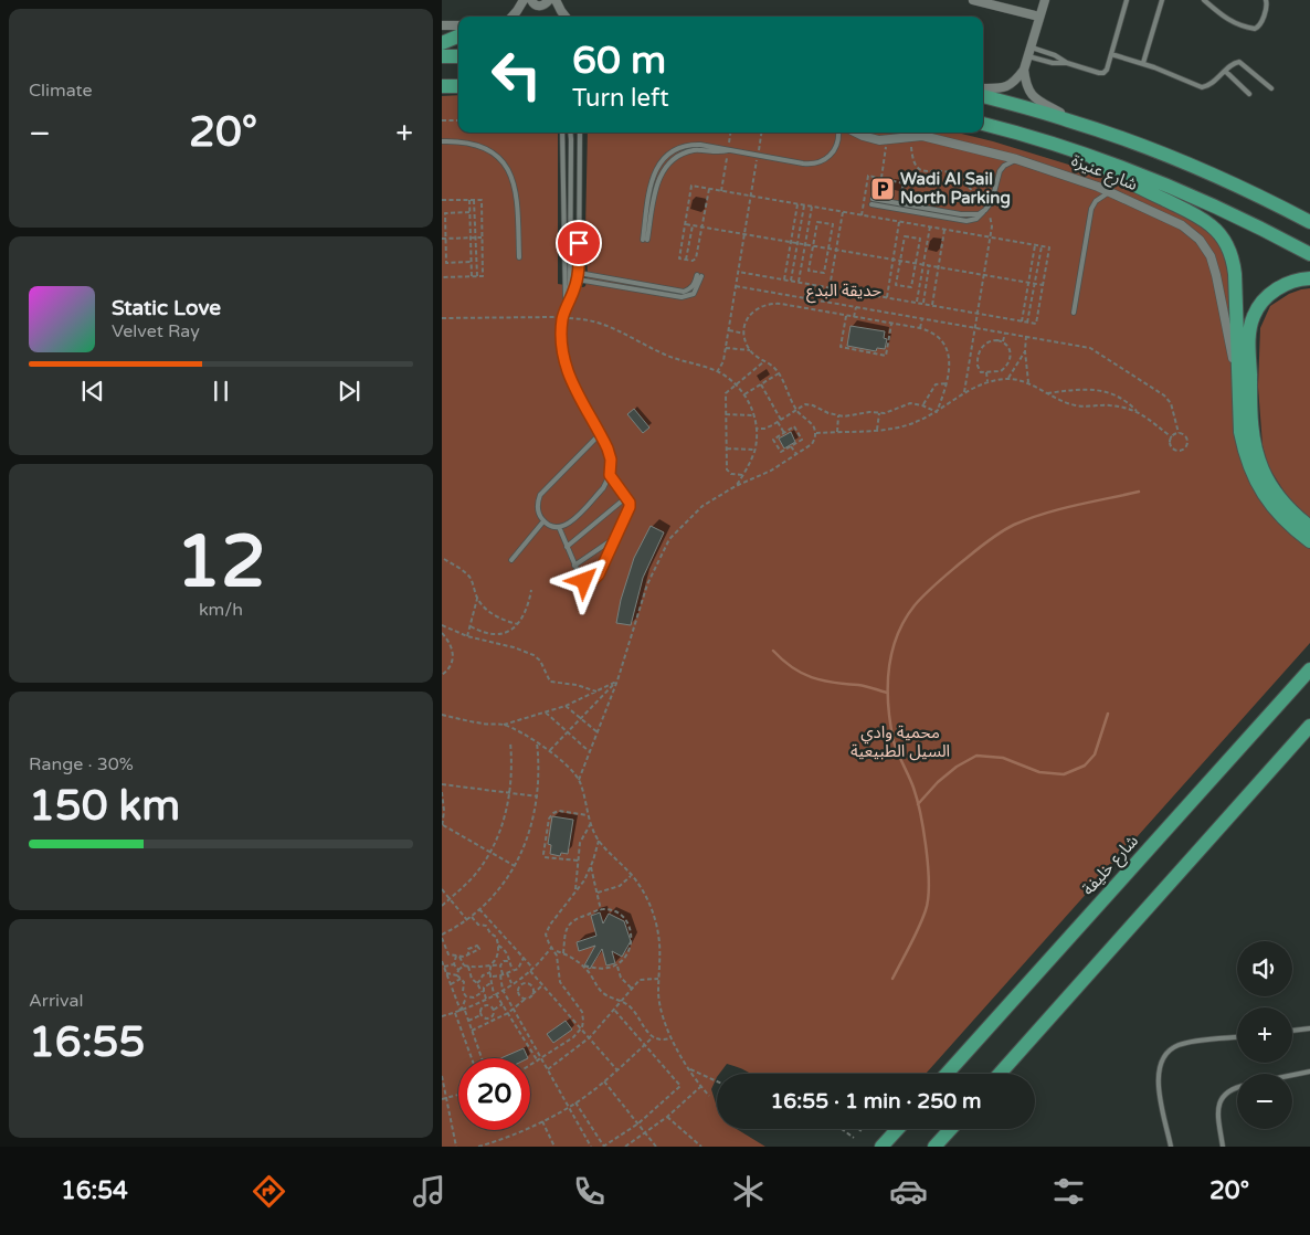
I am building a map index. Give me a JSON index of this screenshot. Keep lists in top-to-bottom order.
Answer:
{
  "streets": {
    "main road": ["شارع عنيزة", "شارع خليفة"]
  },
  "parks": ["حديقة البدع", "محمية وادي السيل الطبيعية"],
  "places": {
    "parking": ["Wadi Al Sail North Parking"]
  },
  "page": {
    "tile": [
      "Climate",
      ["12", "km/h"],
      ["Range · 30%", "150 km"],
      ["Arrival", "16:55"]
    ],
    "turn": ["60 m", "Turn left"],
    "heat": ["−", "20°", "+"],
    "song": ["Static Love", "Velvet Ray"],
    "map_buttons": ["+", "−"],
    "limit": "20",
    "trip": "16:55 · 1 min · 250 m",
    "tabs": ["16:54", "20°"]
  }
}
